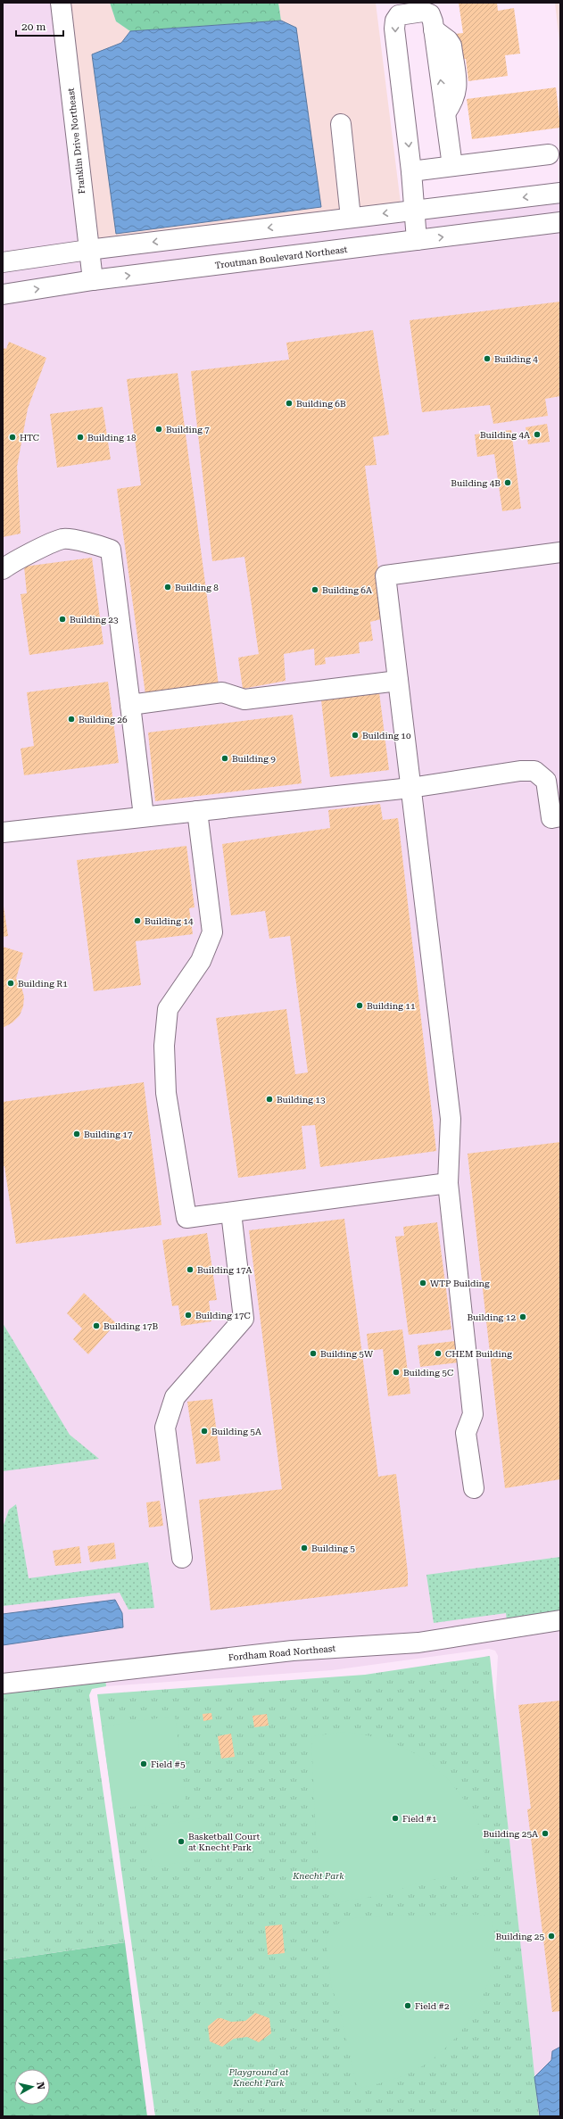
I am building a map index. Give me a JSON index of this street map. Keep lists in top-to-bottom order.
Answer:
{
  "streets": {
    "street": ["Franklin Drive Northeast", "Troutman Boulevard Northeast", "Fordham Road Northeast"]
  },
  "crossings": [
    ["Franklin Drive Northeast", "Troutman Boulevard Northeast"]
  ],
  "parks": ["Knecht Park", "Playground at Knecht Park"],
  "places": [
    "Building 4",
    "Building 6B",
    "Building 7",
    "Building 4A",
    "HTC",
    "Building 18",
    "Building 4B",
    "Building 8",
    "Building 6A",
    "Building 23",
    "Building 26",
    "Building 10",
    "Building 9",
    "Building 14",
    "Building R1",
    "Building 11",
    "Building 13",
    "Building 17",
    "Building 17A",
    "WTP Building",
    "Building 17C",
    "Building 12",
    "Building 17B",
    "Building 5W",
    "CHEM Building",
    "Building 5C",
    "Building 5A",
    "Building 5",
    "Field #5",
    "Field #1",
    "Building 25A",
    "Basketball Court at Knecht Park",
    "Building 25",
    "Field #2"
  ],
  "scale_bar": "20 m",
  "north": "right"
}
